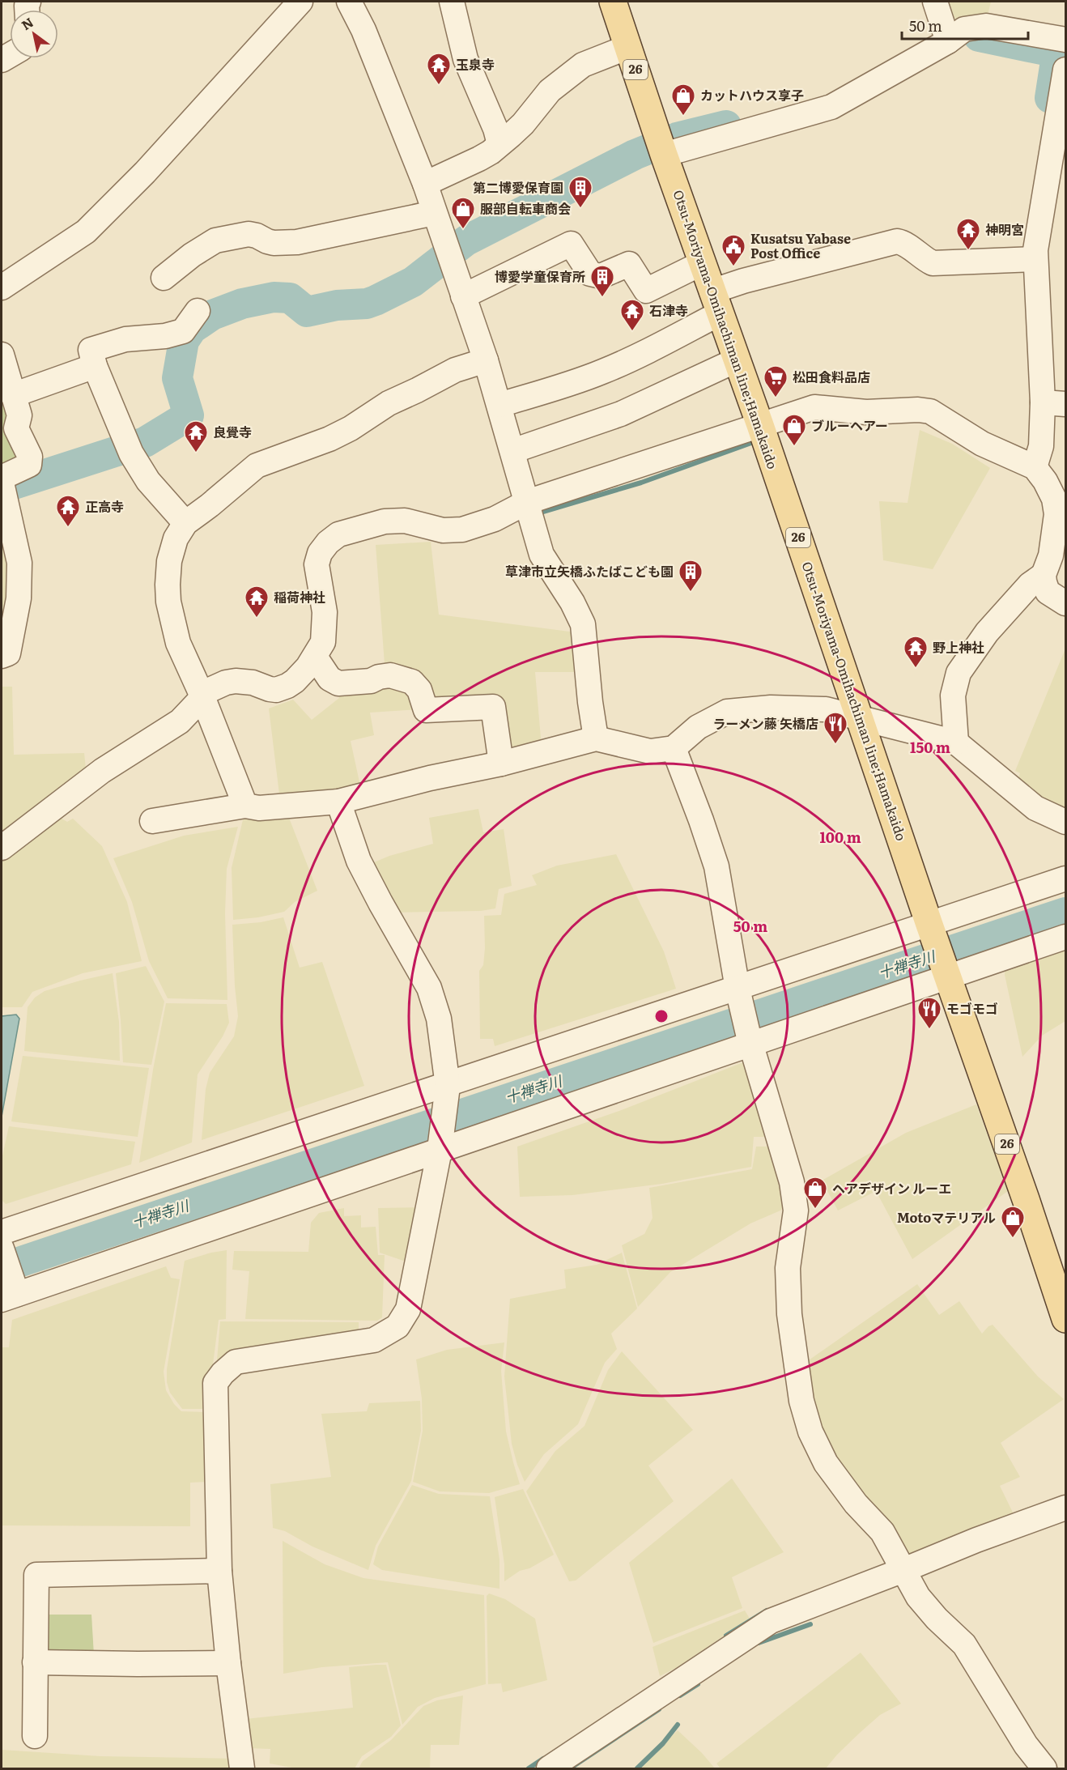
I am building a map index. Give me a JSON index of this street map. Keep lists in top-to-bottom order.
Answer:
{
  "streets": {
    "main road": ["26", "Otsu-Moriyama-Omihachiman line;Hamakaido"]
  },
  "water": ["十禅寺川"],
  "places": {
    "temple": [
      "玉泉寺",
      "神明宮",
      "石津寺",
      "良覺寺",
      "正高寺",
      "稲荷神社",
      "野上神社"
    ],
    "shop": [
      "カットハウス享子",
      "服部自転車商会",
      "ブルーヘアー",
      "ヘアデザイン ルーエ",
      "Motoマテリアル"
    ],
    "building": ["第二博愛保育園", "博愛学童保育所", "草津市立矢橋ふたばこども園"],
    "public building": ["Kusatsu Yabase Post Office"],
    "supermarket": ["松田食料品店"],
    "restaurant": ["ラーメン藤 矢橋店", "モゴモゴ"]
  },
  "scale_bar": "50 m",
  "north": "top left",
  "rings": ["150 m", "100 m", "50 m"]
}
